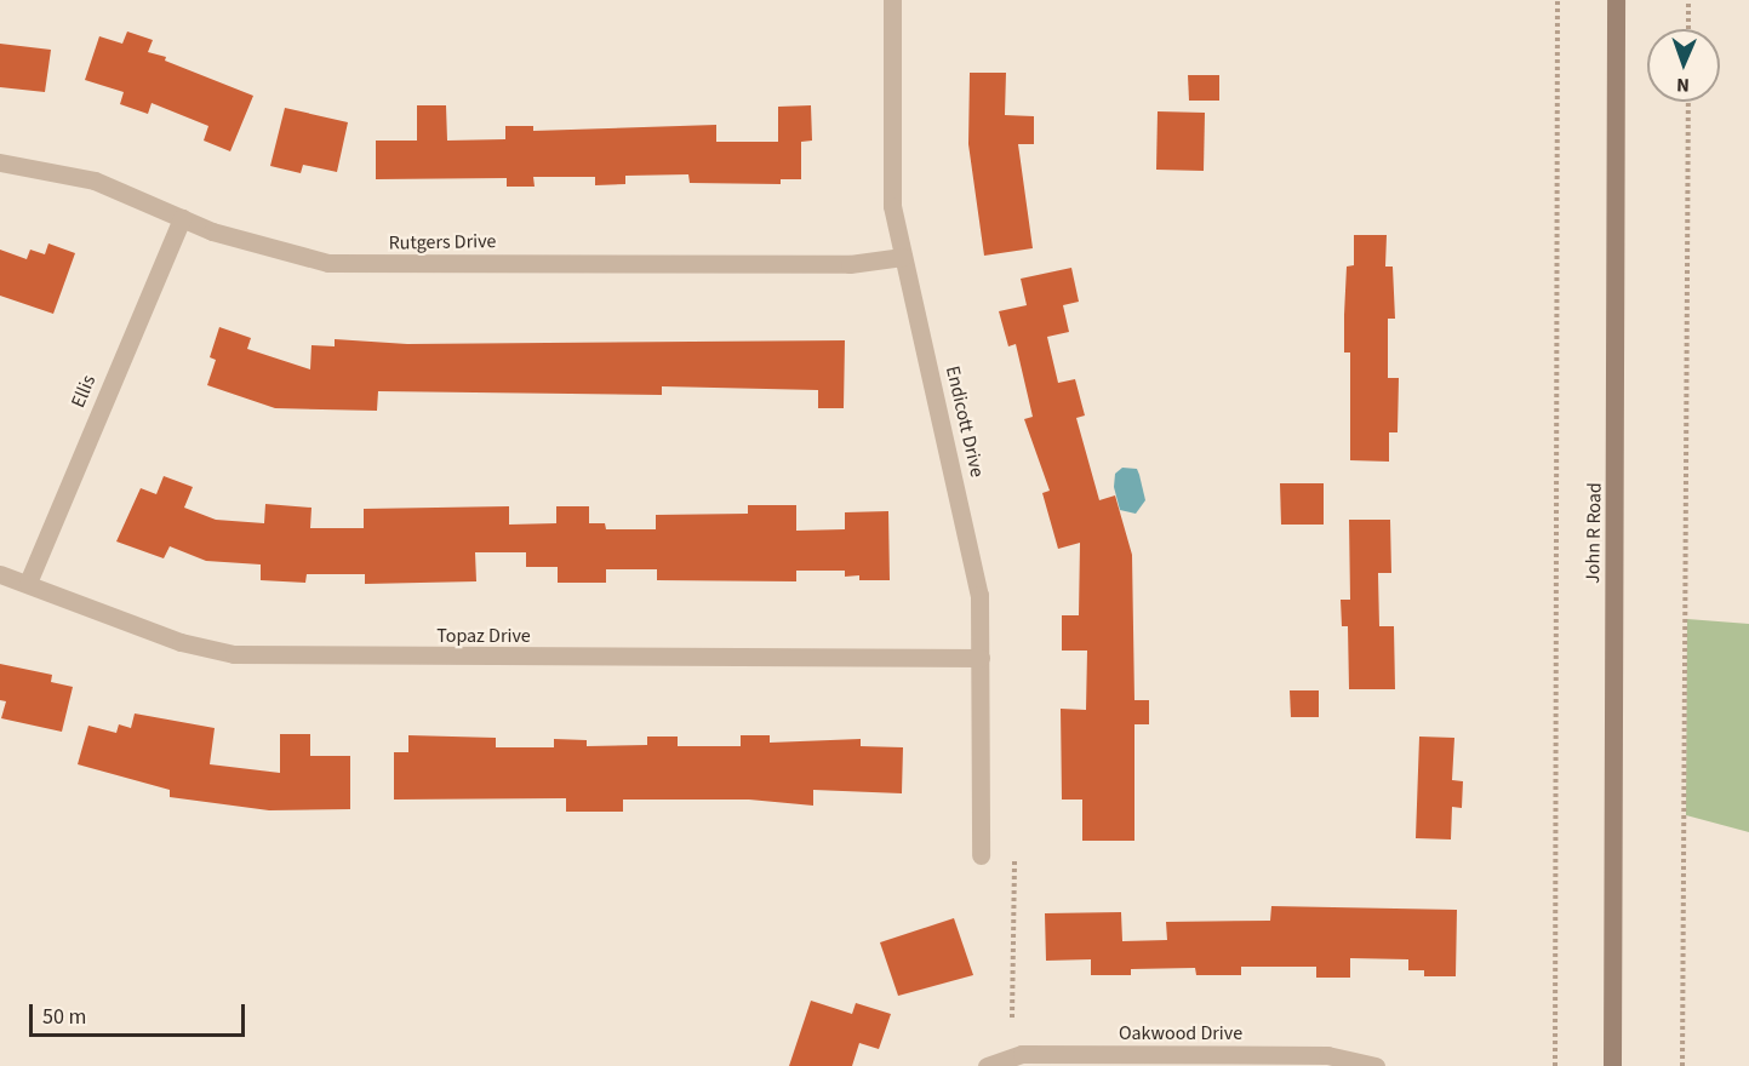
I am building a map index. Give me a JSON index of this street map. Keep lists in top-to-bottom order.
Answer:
{
  "streets": {
    "main road": ["John R Road"],
    "street": [
      "Rutgers Drive",
      "Ellis",
      "Endicott Drive",
      "Topaz Drive",
      "Oakwood Drive"
    ]
  },
  "crossings": [
    ["Rutgers Drive", "Ellis"],
    ["Rutgers Drive", "Endicott Drive"],
    ["Ellis", "Topaz Drive"],
    ["Endicott Drive", "Topaz Drive"]
  ],
  "scale_bar": "50 m",
  "north": "bottom"
}
